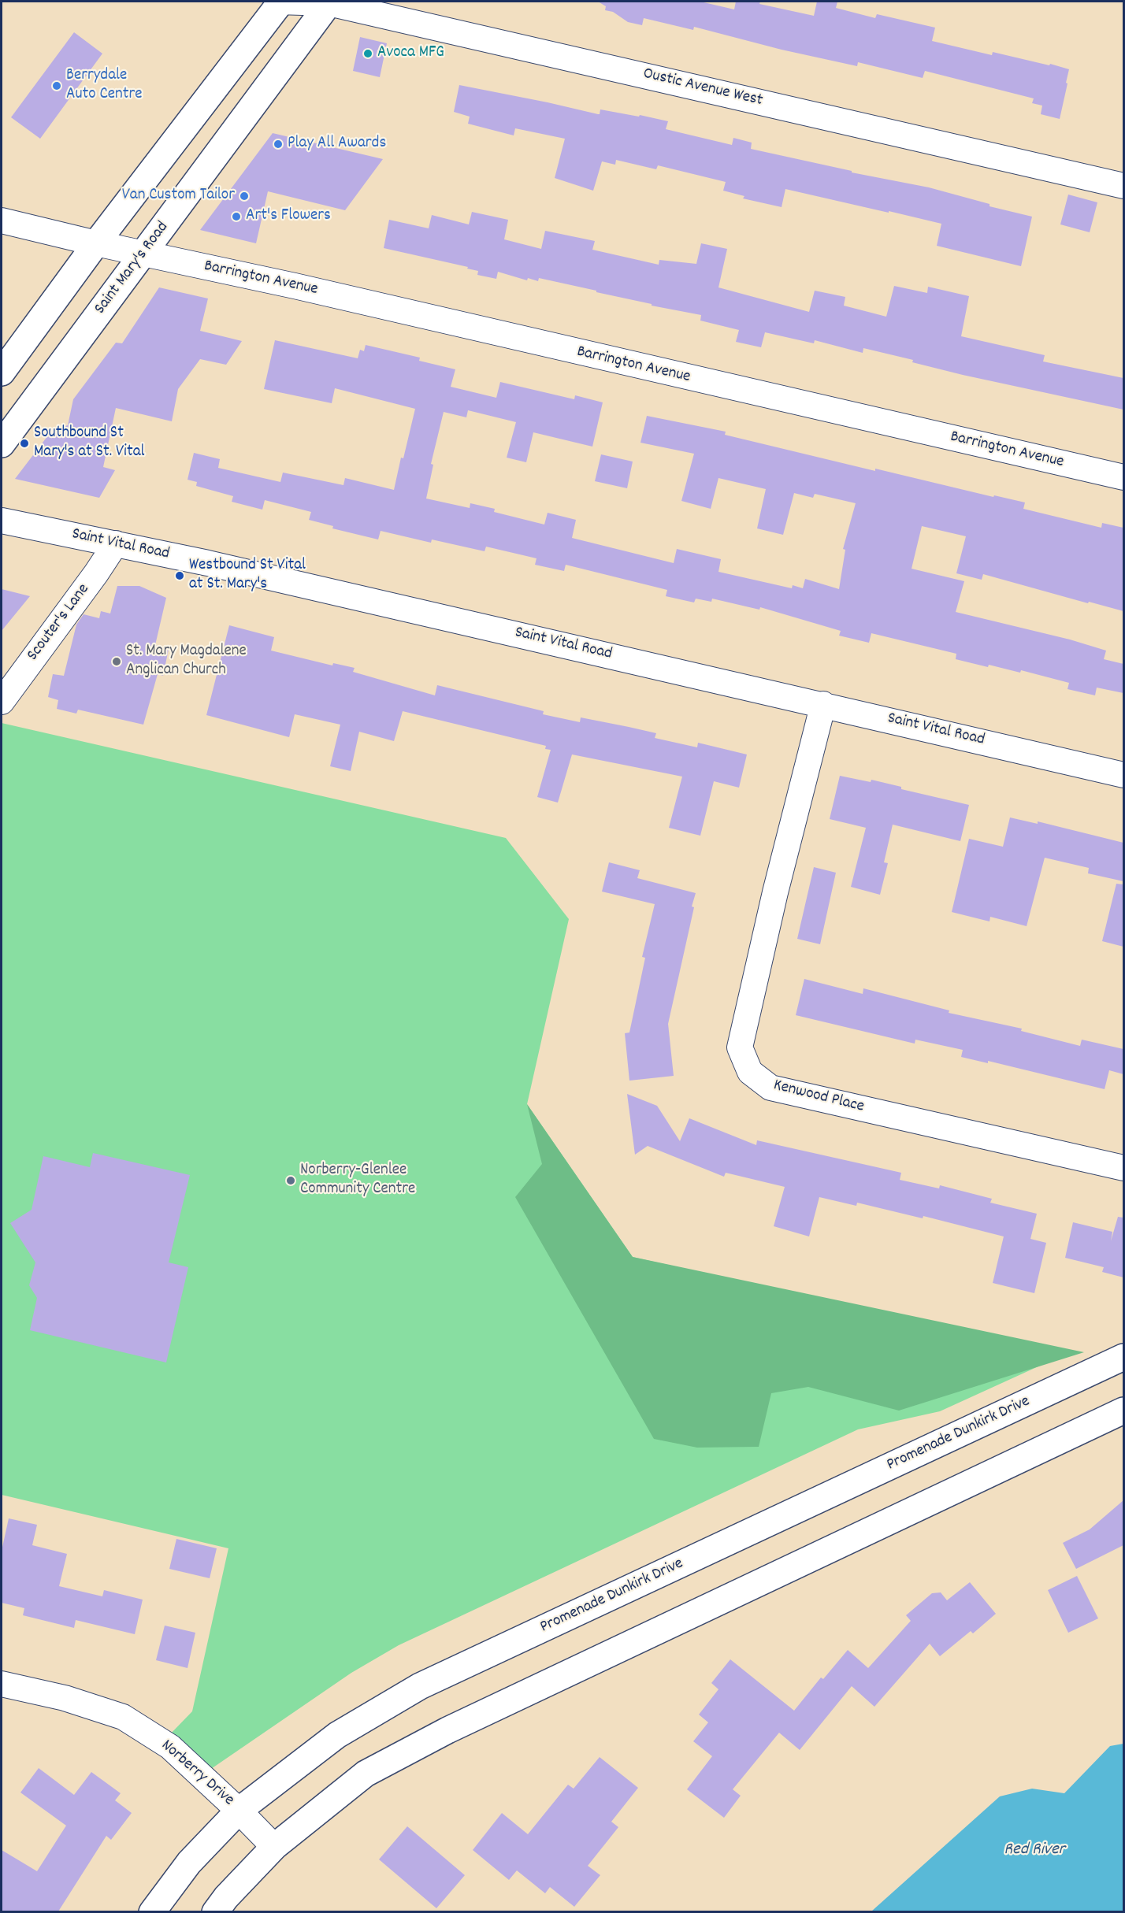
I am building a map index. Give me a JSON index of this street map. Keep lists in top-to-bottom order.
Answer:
{
  "streets": {
    "main road": ["Saint Mary's Road", "Promenade Dunkirk Drive"],
    "street": [
      "Oustic Avenue West",
      "Barrington Avenue",
      "Saint Vital Road",
      "Scouter's Lane",
      "Kenwood Place",
      "Norberry Drive"
    ]
  },
  "crossings": [
    ["Oustic Avenue West", "Saint Mary's Road"],
    ["Saint Mary's Road", "Barrington Avenue"],
    ["Saint Vital Road", "Scouter's Lane"],
    ["Saint Vital Road", "Kenwood Place"],
    ["Promenade Dunkirk Drive", "Norberry Drive"]
  ],
  "water": ["Red River"],
  "places": [
    "Avoca MFG",
    "Berrydale Auto Centre",
    "Play All Awards",
    "Van Custom Tailor",
    "Art's Flowers",
    "Southbound St Mary's at St. Vital",
    "Westbound St Vital at St. Mary's",
    "St. Mary Magdalene Anglican Church",
    "Norberry-Glenlee Community Centre"
  ]
}
